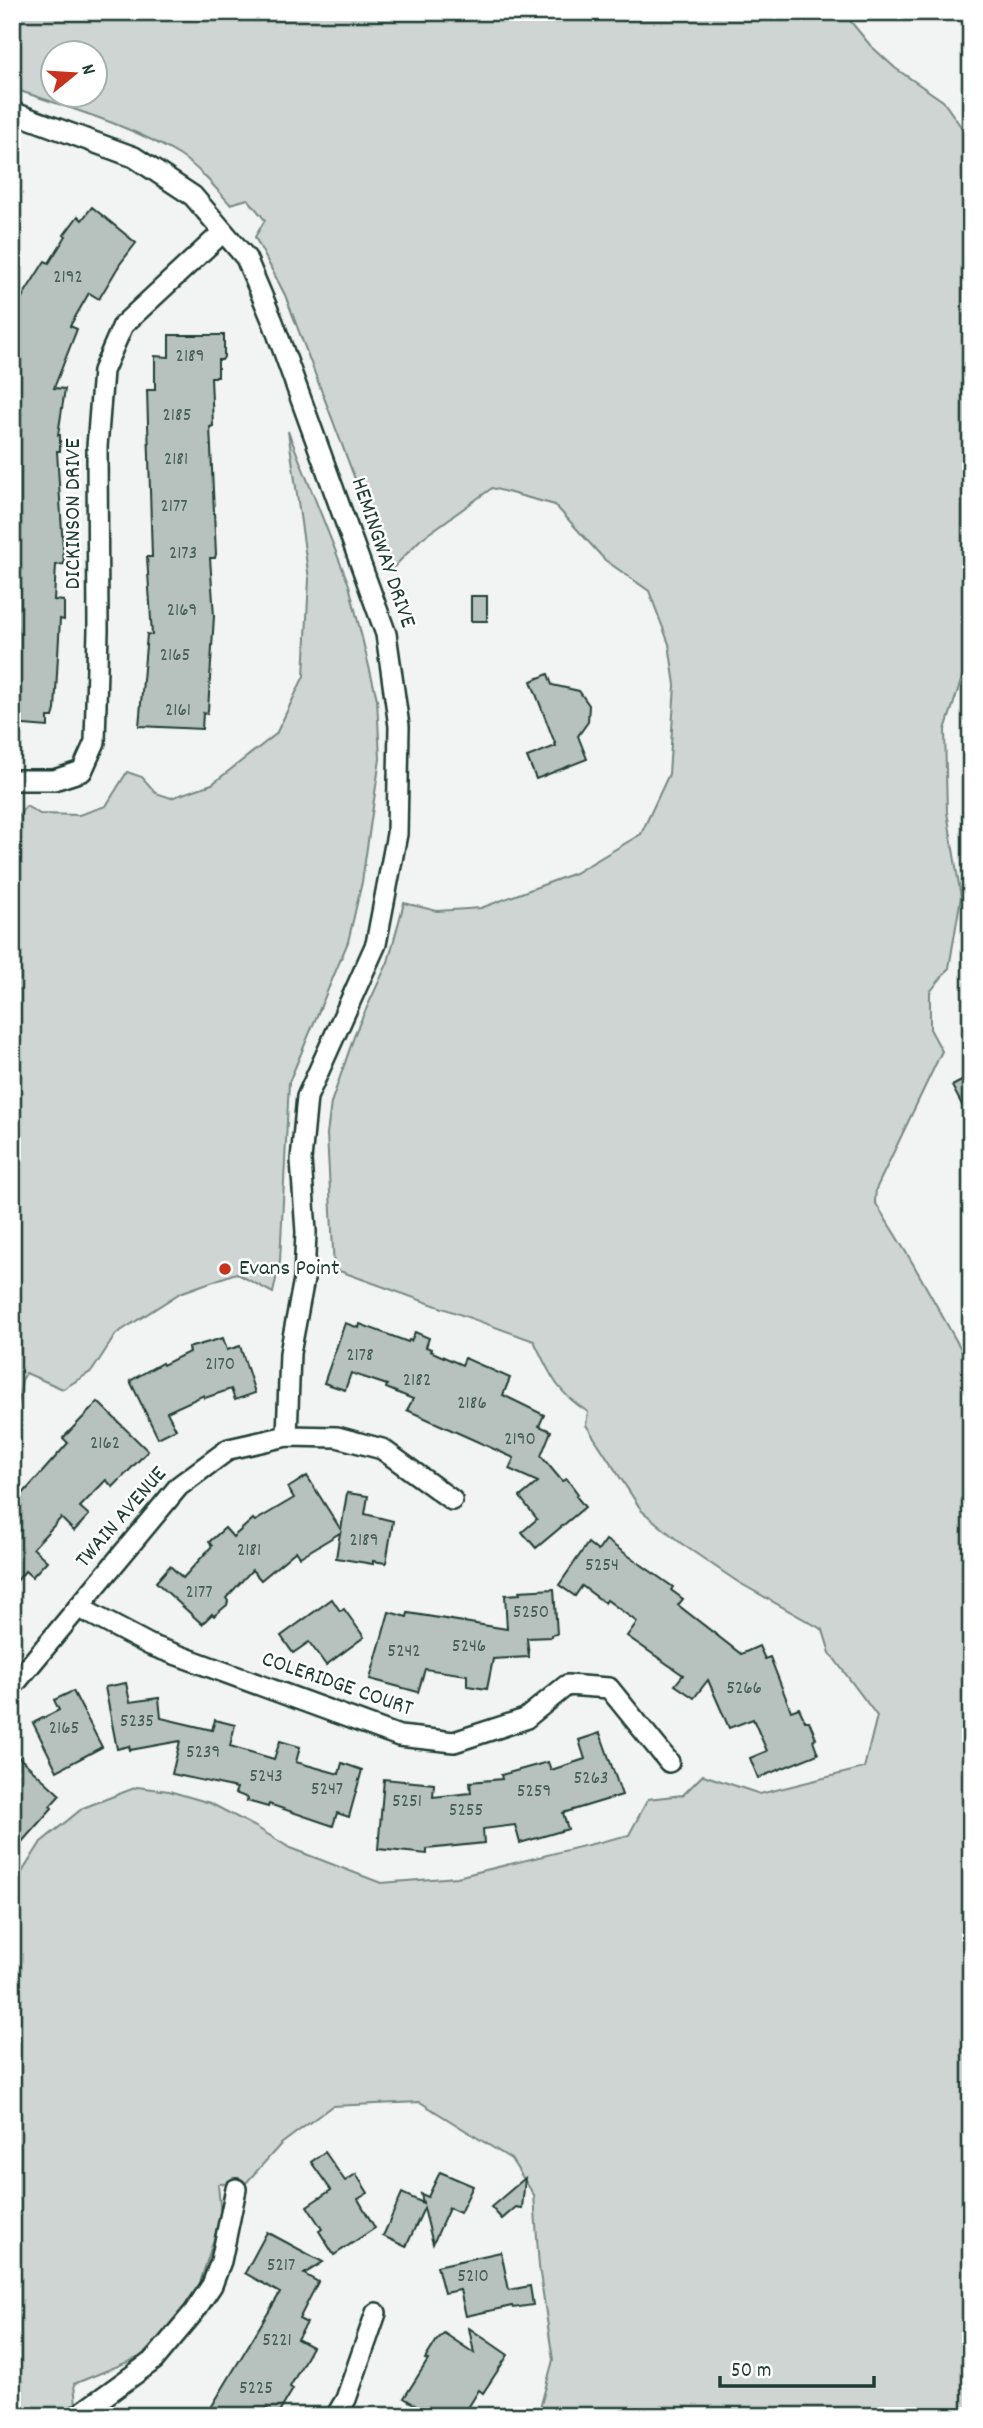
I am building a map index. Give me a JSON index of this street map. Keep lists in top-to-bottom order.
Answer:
{
  "streets": {
    "street": [
      "DICKINSON DRIVE",
      "HEMINGWAY DRIVE",
      "TWAIN AVENUE",
      "COLERIDGE COURT"
    ]
  },
  "crossings": [
    ["DICKINSON DRIVE", "HEMINGWAY DRIVE"],
    ["HEMINGWAY DRIVE", "TWAIN AVENUE"],
    ["TWAIN AVENUE", "COLERIDGE COURT"]
  ],
  "places": ["Evans Point"],
  "house_numbers": [
    "2192",
    "2189",
    "2185",
    "2181",
    "2177",
    "2173",
    "2169",
    "2165",
    "2161",
    "2178",
    "2170",
    "2182",
    "2186",
    "2190",
    "2162",
    "2189",
    "2181",
    "5254",
    "2177",
    "5250",
    "5246",
    "5242",
    "5266",
    "5235",
    "2165",
    "5239",
    "5243",
    "5263",
    "5247",
    "5259",
    "5251",
    "5255",
    "5217",
    "5210",
    "5221",
    "5225"
  ],
  "scale_bar": "50 m",
  "north": "right"
}
